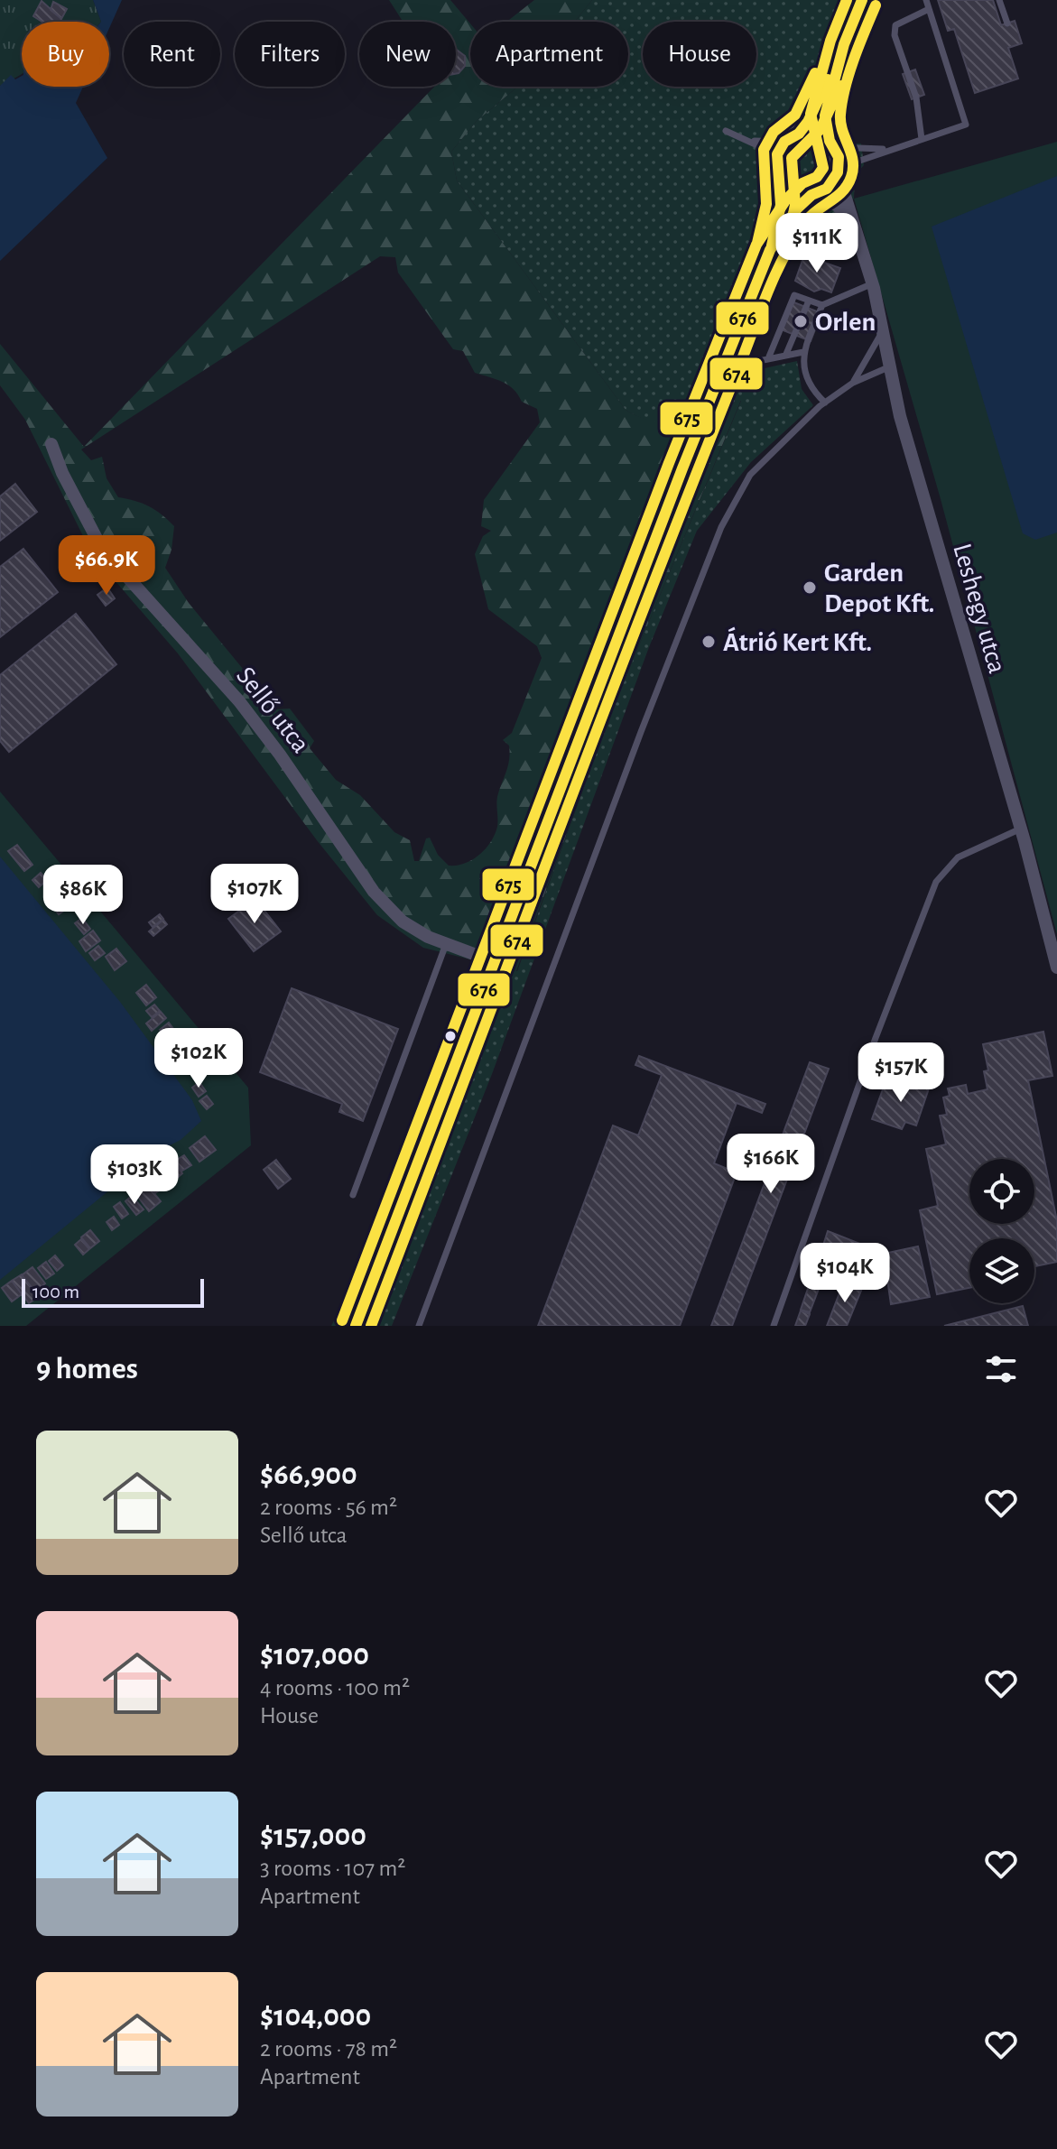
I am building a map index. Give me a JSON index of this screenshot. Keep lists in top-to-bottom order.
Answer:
{
  "streets": {
    "street": ["Leshegy utca", "Sellő utca"]
  },
  "places": ["Orlen", "Garden Depot Kft.", "Átrió Kert Kft."],
  "lines": ["transit line 676", "transit line 675", "transit line 674"],
  "scale_bar": "100 m",
  "page": {
    "chip": [
      "Buy",
      "Rent",
      "Filters",
      "New",
      "Apartment",
      "House"
    ],
    "price": [
      "$111K",
      "$66.9K",
      "$107K",
      "$86K",
      "$102K",
      "$157K",
      "$166K",
      "$103K",
      "$104K"
    ],
    "scale": "100 m",
    "heading": "9 homes",
    "list": [
      {
        "name": "$66,900",
        "note": "2 rooms · 56 m² · Sellő utca"
      },
      {
        "name": "$107,000",
        "note": "4 rooms · 100 m² · House"
      },
      {
        "name": "$157,000",
        "note": "3 rooms · 107 m² · Apartment"
      },
      {
        "name": "$104,000",
        "note": "2 rooms · 78 m² · Apartment"
      }
    ]
  }
}
